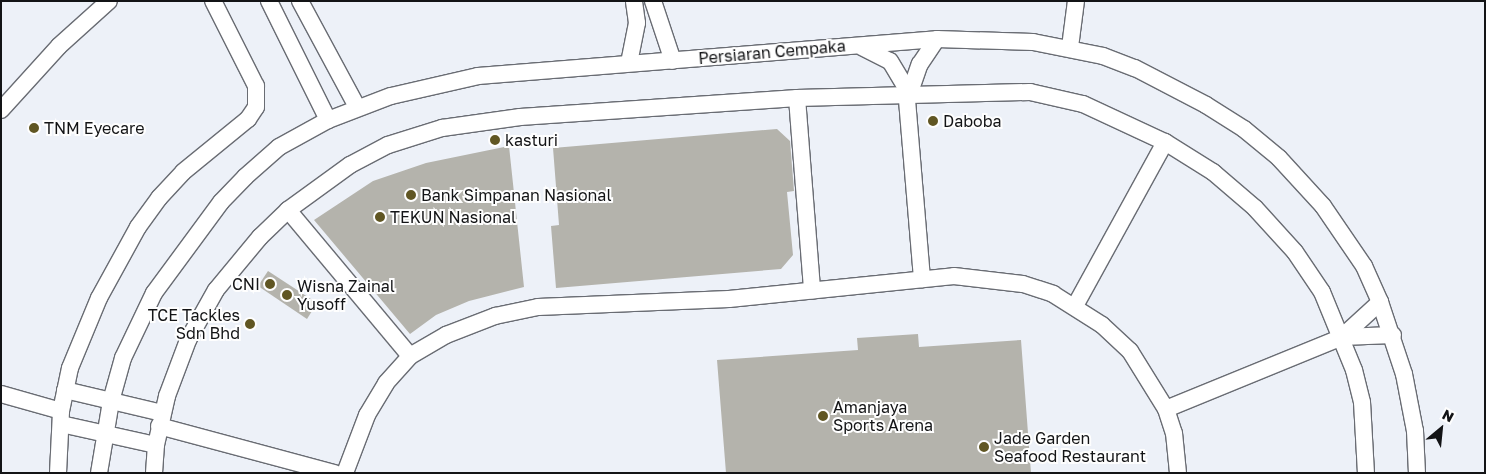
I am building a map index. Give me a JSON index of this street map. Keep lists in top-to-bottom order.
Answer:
{
  "streets": {
    "street": ["Persiaran Cempaka"]
  },
  "places": [
    "Daboba",
    "TNM Eyecare",
    "kasturi",
    "Bank Simpanan Nasional",
    "TEKUN Nasional",
    "CNI",
    "Wisna Zainal Yusoff",
    "TCE Tackles Sdn Bhd",
    "Amanjaya Sports Arena",
    "Jade Garden Seafood Restaurant"
  ],
  "north": "top right"
}
